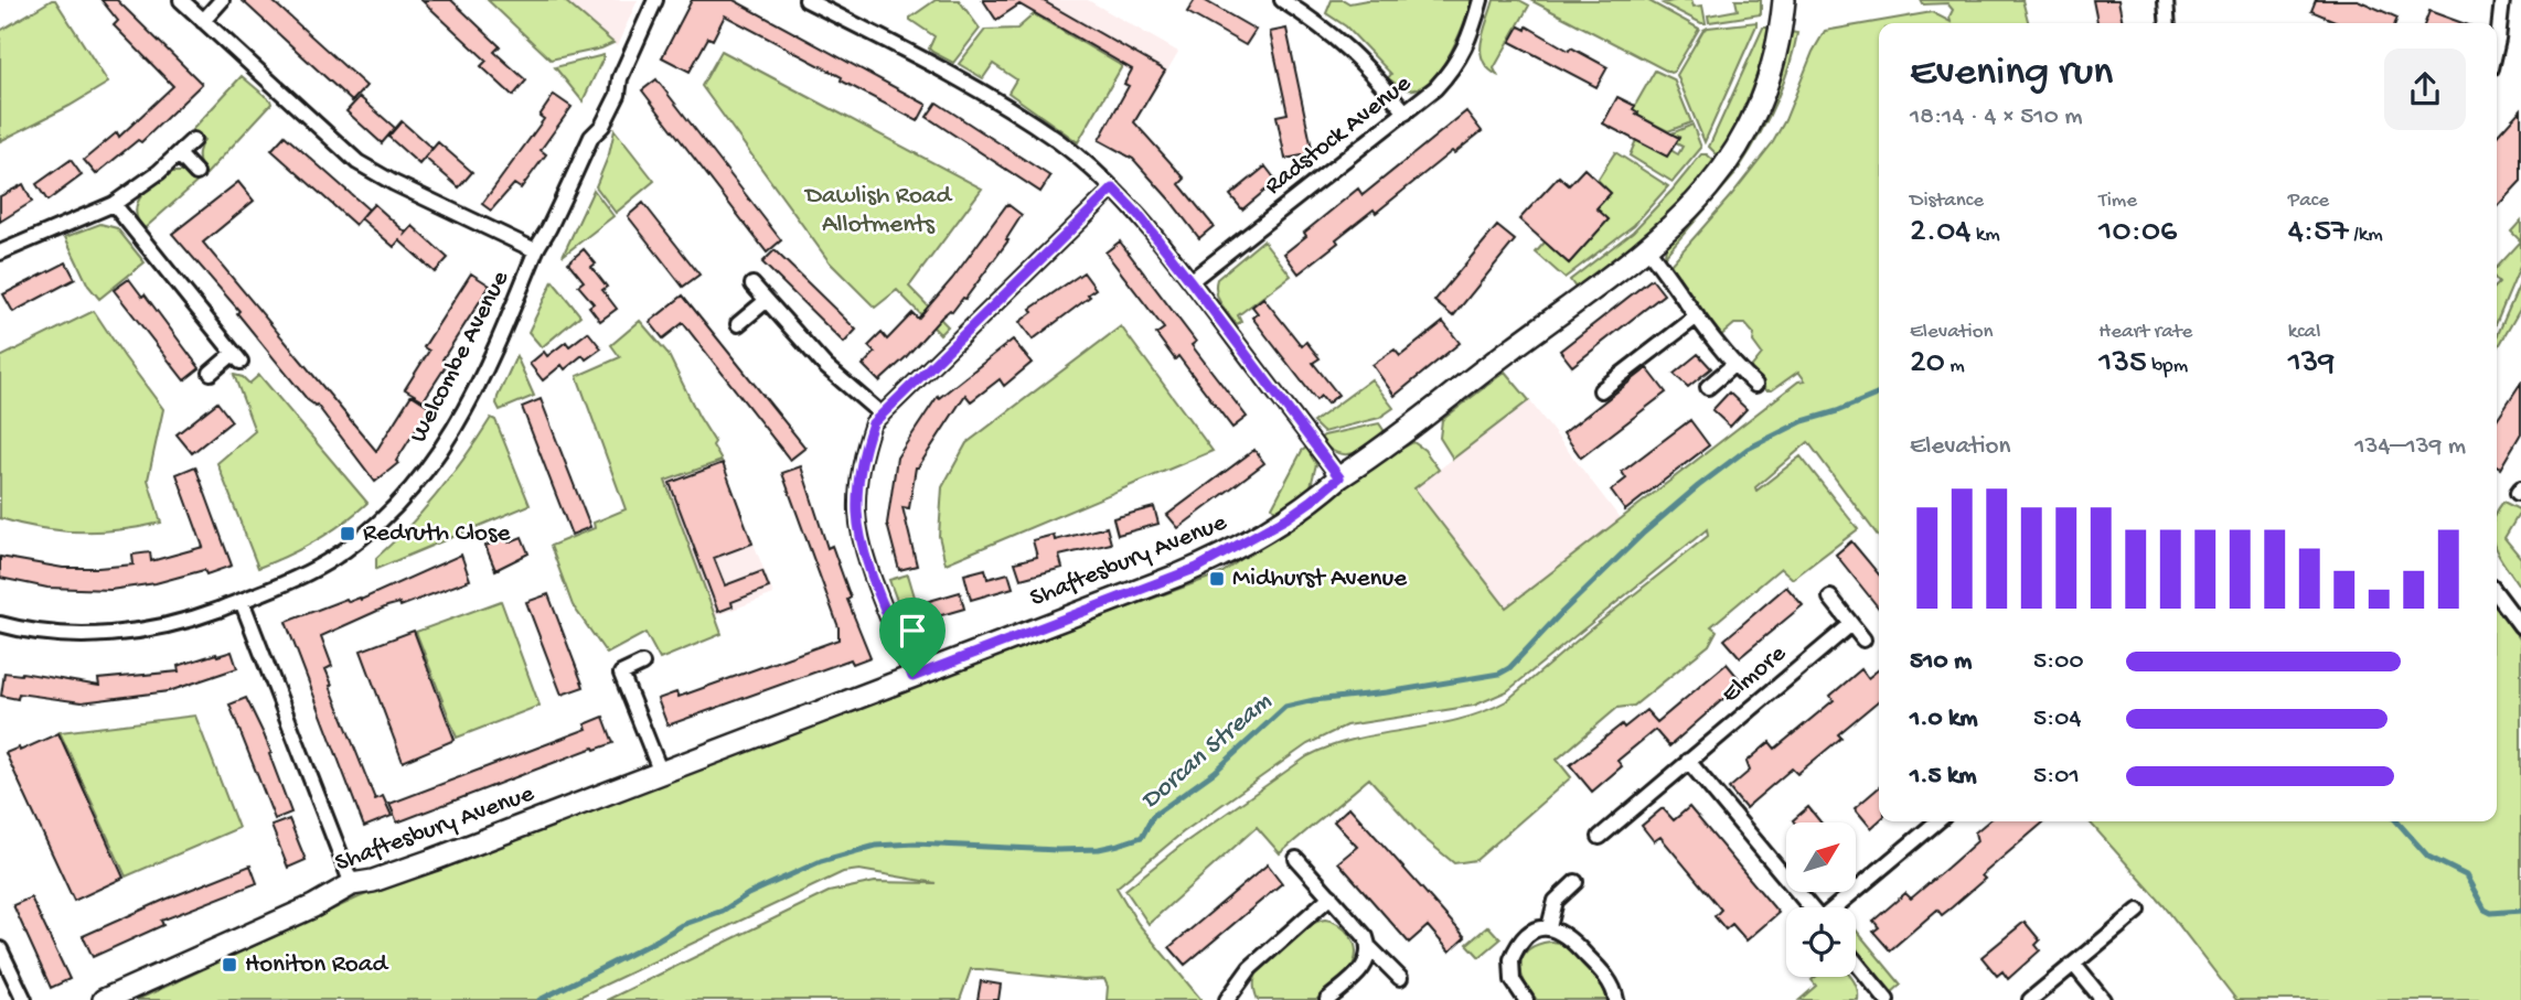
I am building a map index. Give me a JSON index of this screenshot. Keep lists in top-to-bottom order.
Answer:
{
  "streets": {
    "street": [
      "Radstock Avenue",
      "Welcombe Avenue",
      "Shaftesbury Avenue",
      "Elmore"
    ]
  },
  "water": ["Dorcan Stream"],
  "parks": ["Dawlish Road Allotments"],
  "places": {
    "transit": ["Redruth Close", "Midhurst Avenue", "Honiton Road"]
  },
  "north": "top right",
  "page": {
    "heading": ["Evening run", "18:14 · 4 × 510 m"],
    "stats": [
      ["Distance", "2.04 km"],
      ["Time", "10:06"],
      ["Pace", "4:57 /km"],
      ["Elevation", "20 m"],
      ["Heart rate", "135 bpm"],
      ["kcal", "139"]
    ],
    "chart": ["Elevation", "134–139 m"],
    "list": [
      {
        "name": "510 m",
        "note": "5:00"
      },
      {
        "name": "1.0 km",
        "note": "5:04"
      },
      {
        "name": "1.5 km",
        "note": "5:01"
      }
    ]
  }
}
